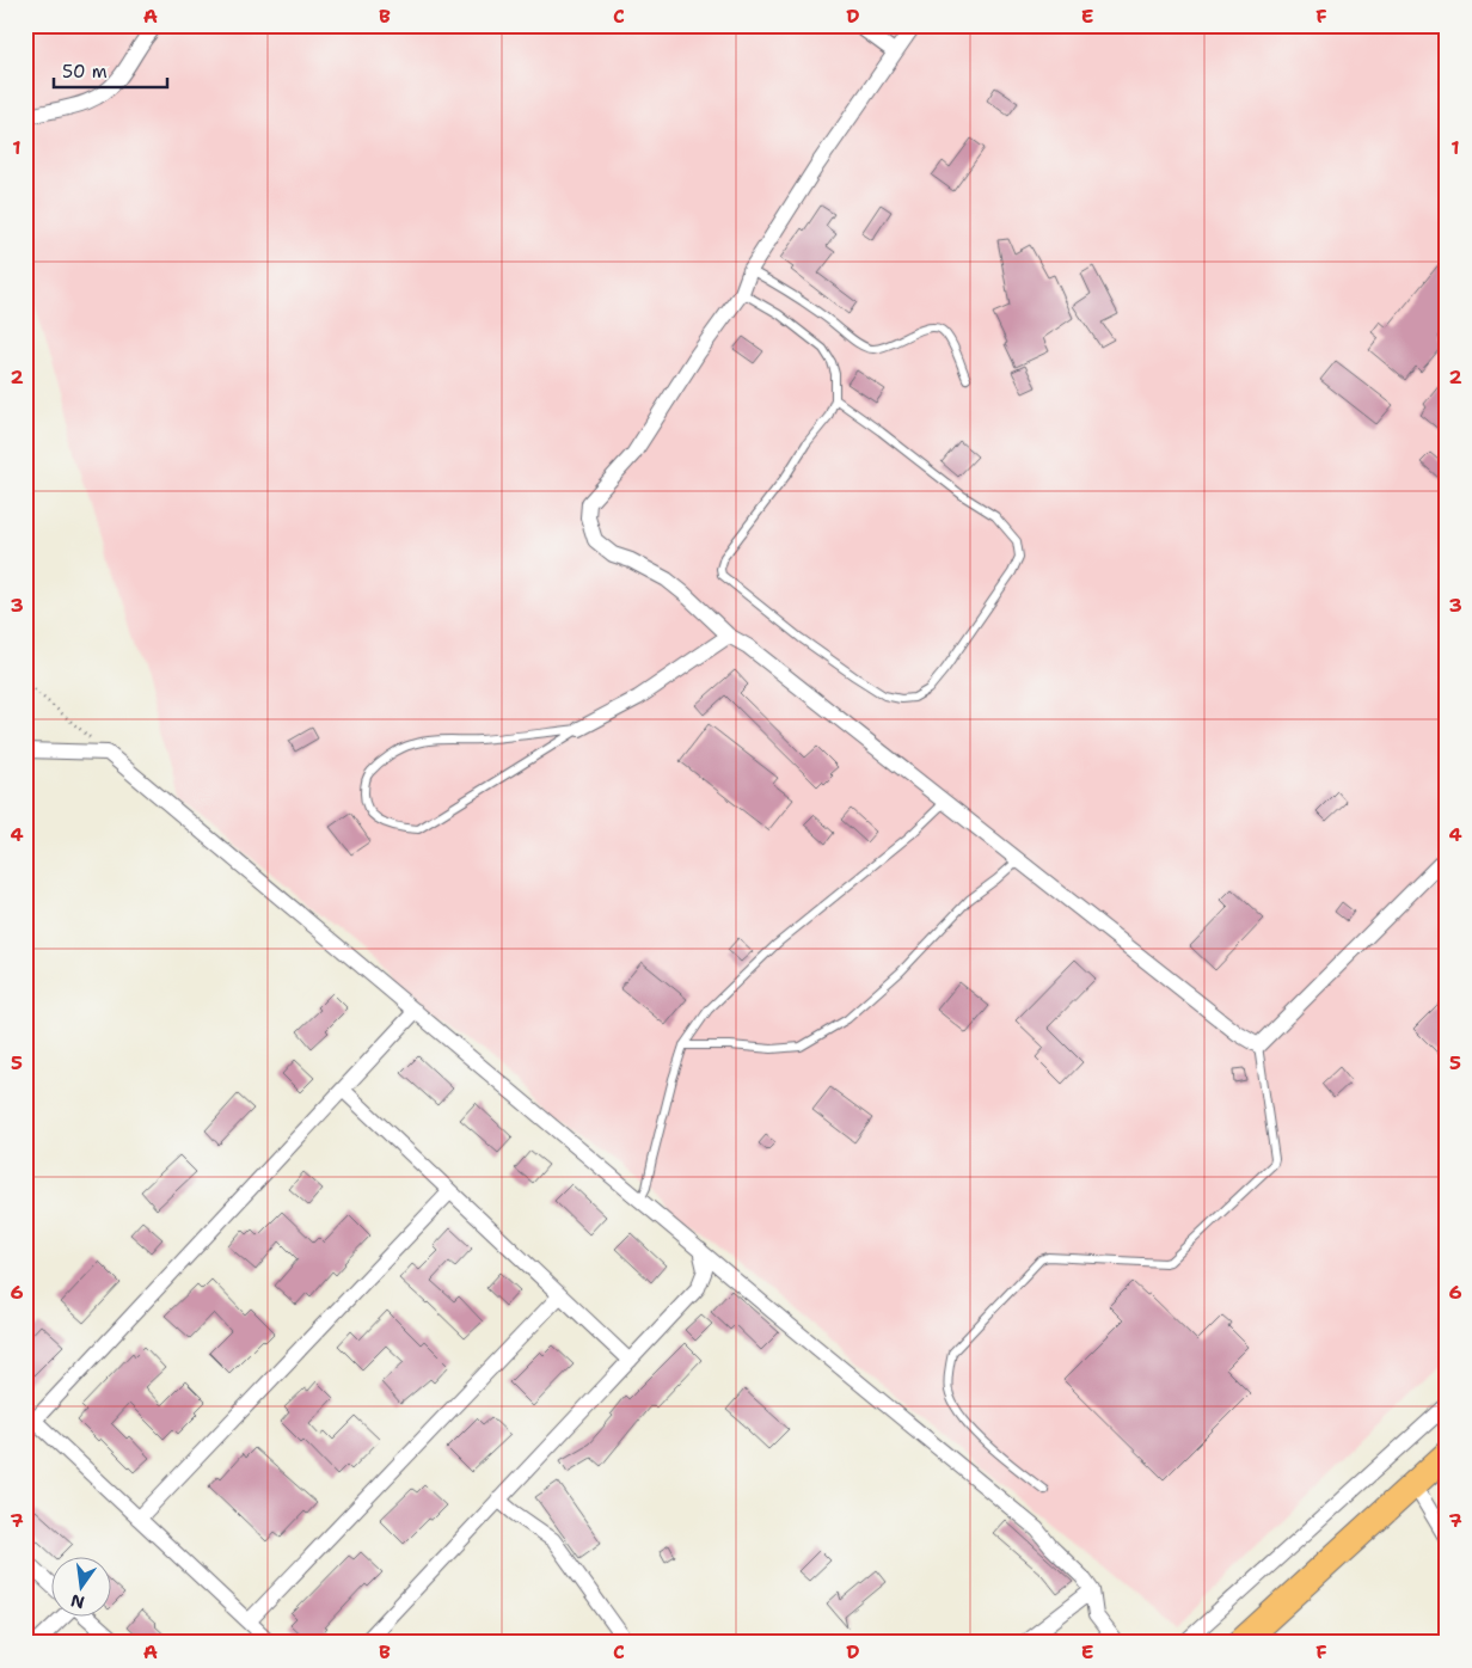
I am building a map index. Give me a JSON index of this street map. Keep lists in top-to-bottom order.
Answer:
{
  "scale_bar": "50 m",
  "north": "bottom",
  "grid": {
    "columns": [
      "A",
      "B",
      "C",
      "D",
      "E",
      "F"
    ],
    "rows": [
      "1",
      "2",
      "3",
      "4",
      "5",
      "6",
      "7"
    ]
  }
}
